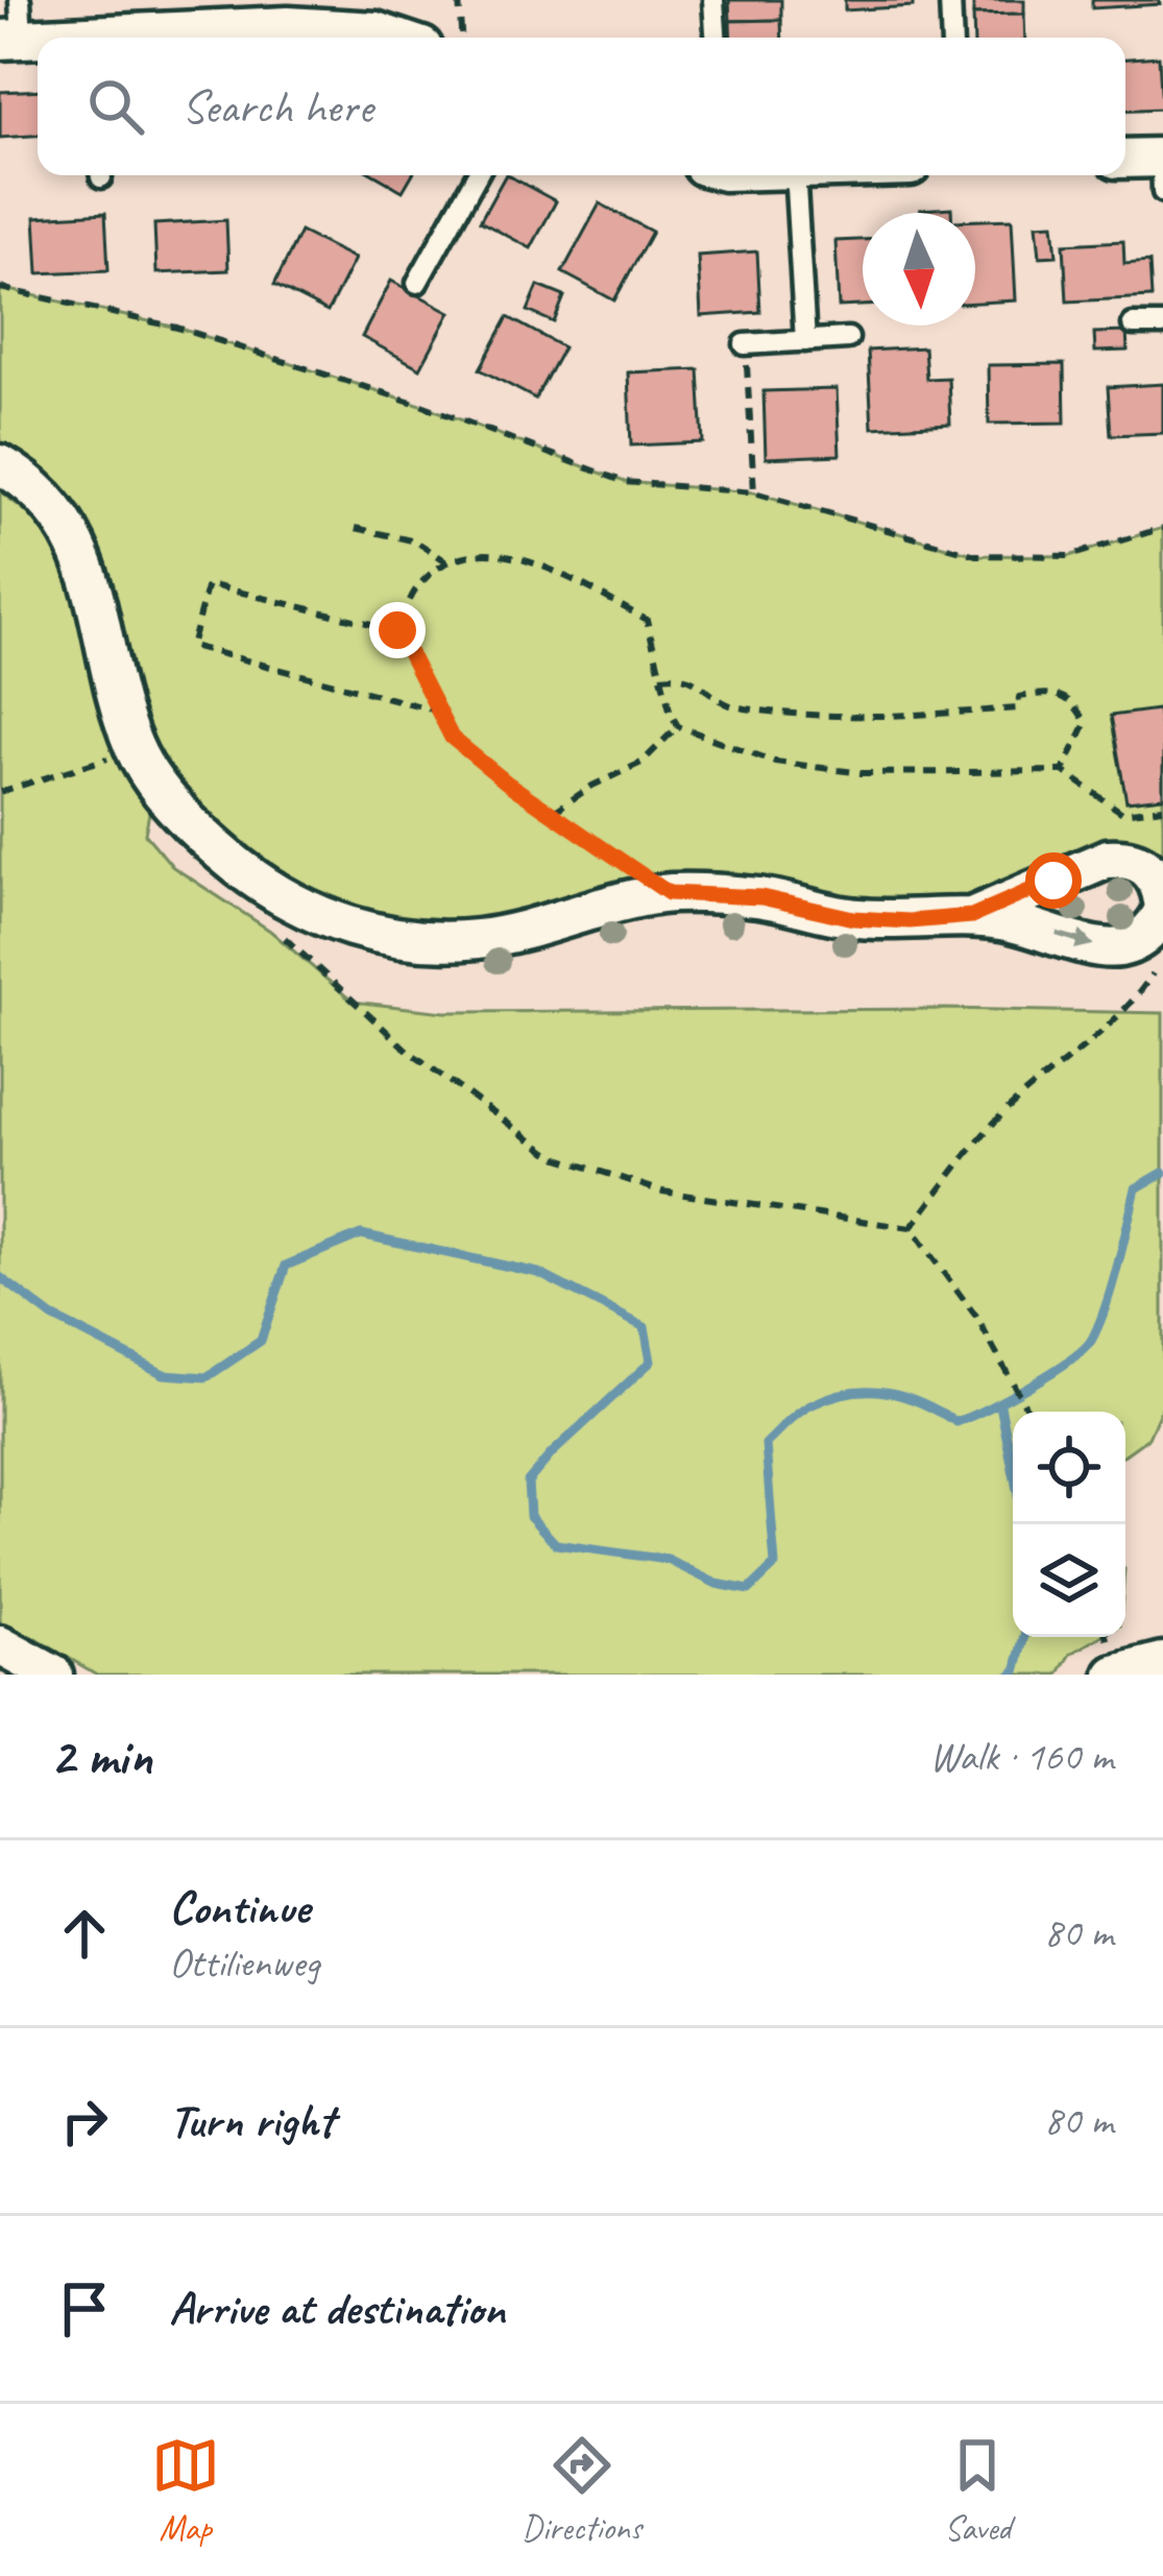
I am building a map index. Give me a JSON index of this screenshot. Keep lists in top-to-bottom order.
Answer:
{
  "north": "bottom",
  "page": {
    "search": "Search here",
    "heading": ["2 min", "Walk · 160 m"],
    "list": [
      ["Continue", "Ottilienweg", "80 m"],
      ["Turn right", "80 m"],
      "Arrive at destination"
    ],
    "nav": ["Map", "Directions", "Saved"]
  }
}
